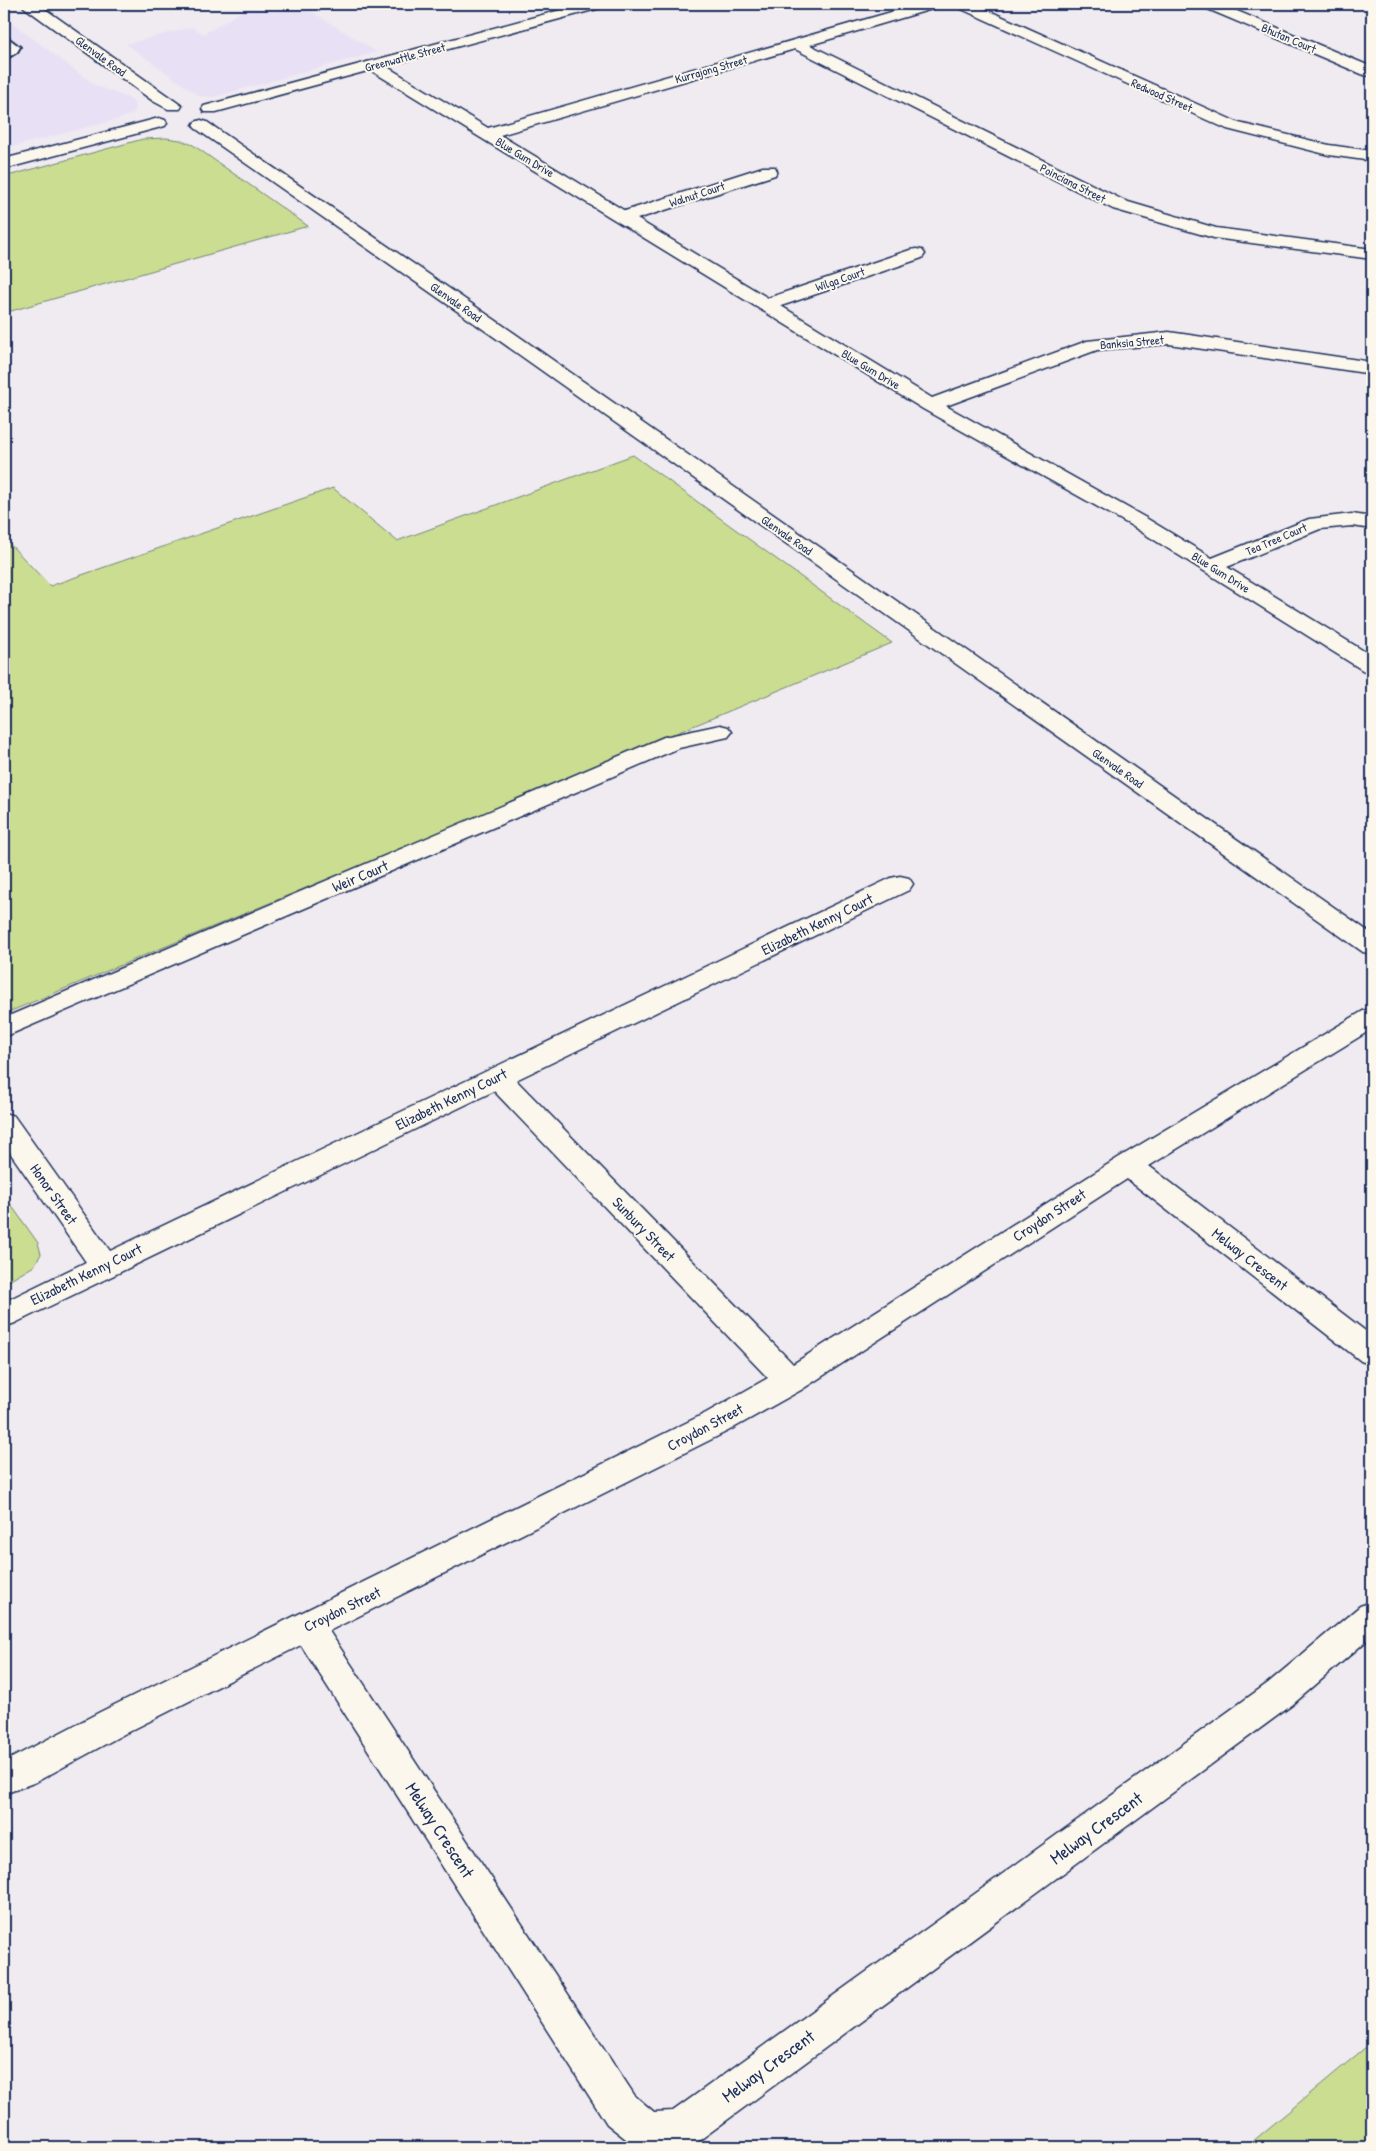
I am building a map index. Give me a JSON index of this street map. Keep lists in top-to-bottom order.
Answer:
{
  "streets": {
    "street": [
      "Bhutan Court",
      "Glenvale Road",
      "Greenwattle Street",
      "Kurrajong Street",
      "Redwood Street",
      "Blue Gum Drive",
      "Poinciana Street",
      "Walnut Court",
      "Wilga Court",
      "Banksia Street",
      "Tea Tree Court",
      "Weir Court",
      "Elizabeth Kenny Court",
      "Honor Street",
      "Croydon Street",
      "Sunbury Street",
      "Melway Crescent"
    ]
  },
  "crossings": [
    ["Glenvale Road", "Greenwattle Street"],
    ["Greenwattle Street", "Blue Gum Drive"],
    ["Kurrajong Street", "Blue Gum Drive"],
    ["Kurrajong Street", "Poinciana Street"],
    ["Blue Gum Drive", "Walnut Court"],
    ["Blue Gum Drive", "Wilga Court"],
    ["Blue Gum Drive", "Banksia Street"],
    ["Blue Gum Drive", "Tea Tree Court"],
    ["Elizabeth Kenny Court", "Honor Street"],
    ["Elizabeth Kenny Court", "Sunbury Street"],
    ["Croydon Street", "Sunbury Street"],
    ["Croydon Street", "Melway Crescent"]
  ]
}
